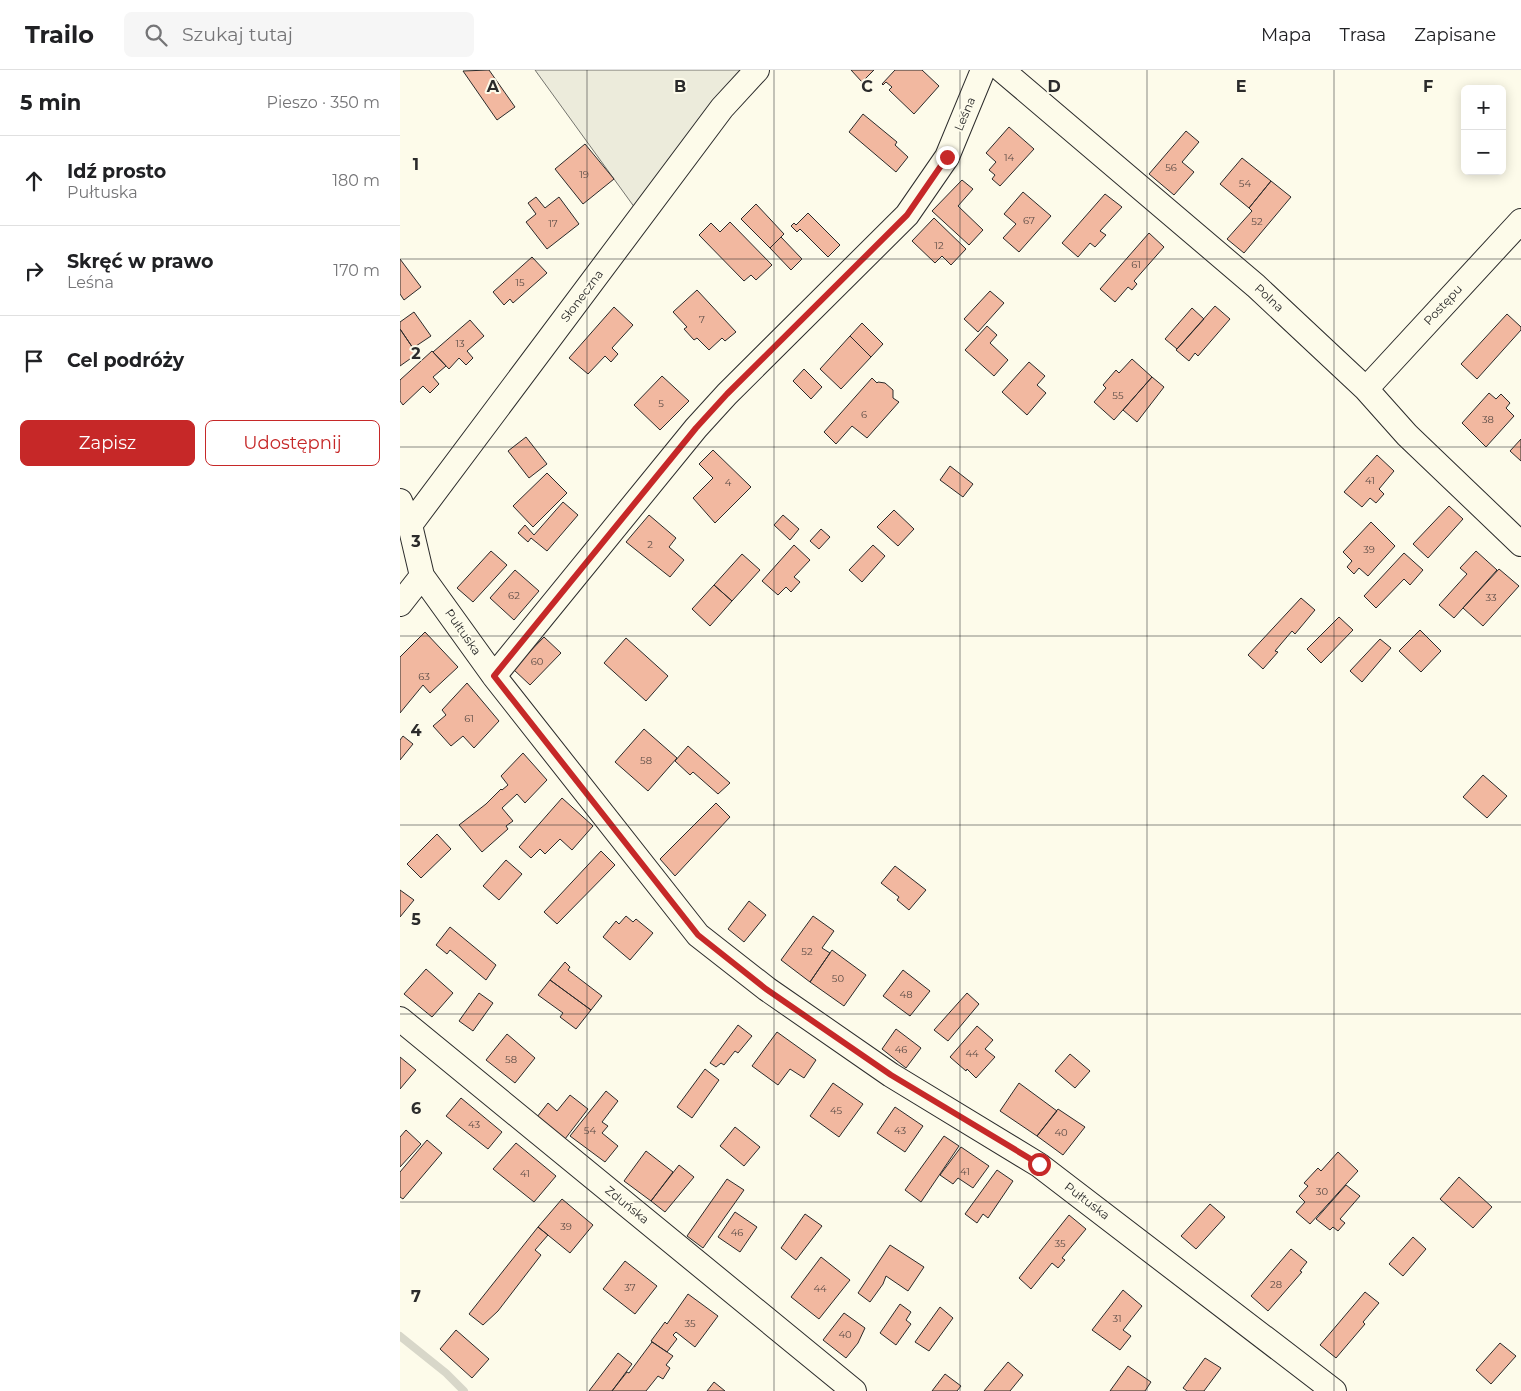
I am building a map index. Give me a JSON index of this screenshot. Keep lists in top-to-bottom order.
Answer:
{
  "streets": {
    "street": [
      "Leśna",
      "Słoneczna",
      "Polna",
      "Postępu",
      "Pułtuska",
      "Zduńska"
    ]
  },
  "crossings": [
    ["Leśna", "Pułtuska"],
    ["Słoneczna", "Pułtuska"],
    ["Polna", "Postępu"]
  ],
  "house_numbers": [
    "14",
    "56",
    "19",
    "54",
    "67",
    "52",
    "17",
    "12",
    "61",
    "15",
    "7",
    "13",
    "55",
    "5",
    "6",
    "38",
    "41",
    "4",
    "2",
    "39",
    "62",
    "33",
    "60",
    "63",
    "61",
    "58",
    "52",
    "50",
    "48",
    "46",
    "44",
    "58",
    "45",
    "43",
    "54",
    "43",
    "40",
    "41",
    "41",
    "30",
    "39",
    "46",
    "35",
    "28",
    "37",
    "44",
    "31",
    "35",
    "40"
  ],
  "page": {
    "header": "Trailo",
    "search": "Szukaj tutaj",
    "nav": ["Mapa", "Trasa", "Zapisane"],
    "heading": ["5 min", "Pieszo · 350 m"],
    "map_buttons": ["+", "−"],
    "list": [
      ["Idź prosto", "Pułtuska", "180 m"],
      ["Skręć w prawo", "Leśna", "170 m"],
      "Cel podróży"
    ],
    "buttons": ["Zapisz", "Udostępnij"]
  },
  "grid": {
    "columns": [
      "A",
      "B",
      "C",
      "D",
      "E",
      "F"
    ],
    "rows": [
      "1",
      "2",
      "3",
      "4",
      "5",
      "6",
      "7"
    ]
  }
}
